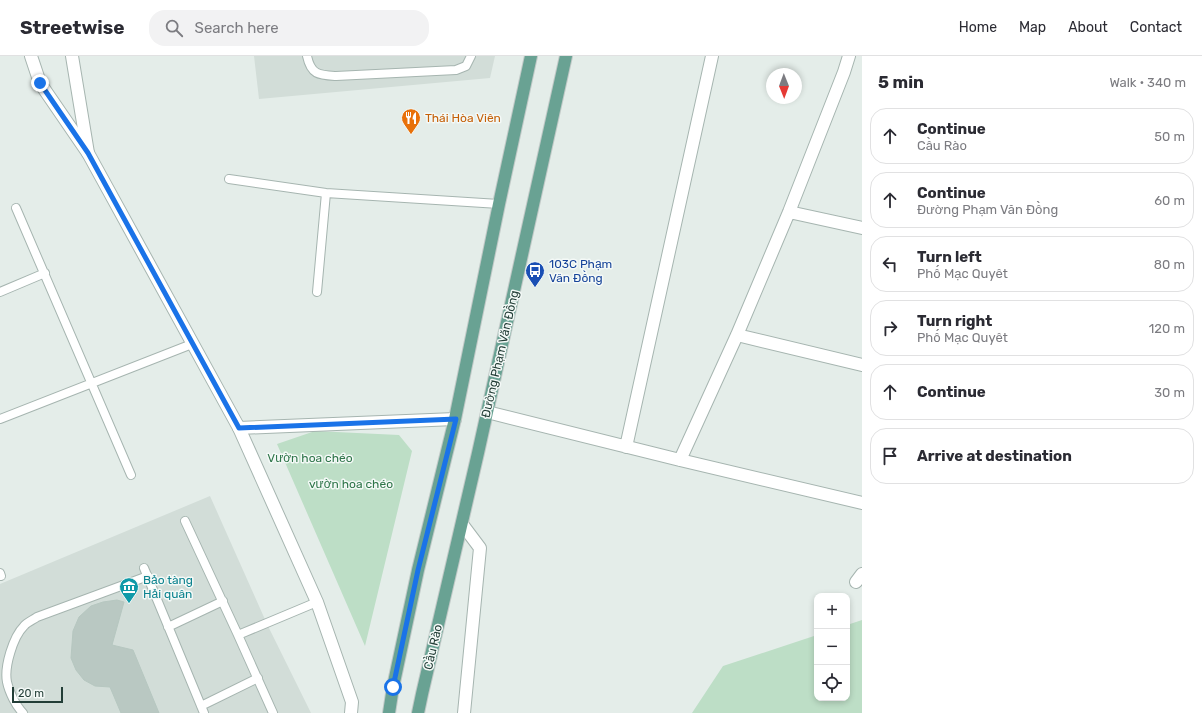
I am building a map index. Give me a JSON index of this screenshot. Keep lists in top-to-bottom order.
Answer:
{
  "streets": {
    "main road": ["Đường Phạm Văn Đồng", "Cầu Rào"]
  },
  "crossings": [
    ["Đường Phạm Văn Đồng", "Cầu Rào"]
  ],
  "parks": ["Vườn hoa chéo", "vườn hoa chéo"],
  "places": {
    "restaurant": ["Thái Hòa Viên"],
    "bus stop": ["103C Phạm Văn Đồng"],
    "museum": ["Bảo tàng Hải quân"]
  },
  "scale_bar": "20 m",
  "north": "bottom",
  "page": {
    "header": "Streetwise",
    "search": "Search here",
    "nav": [
      "Home",
      "Map",
      "About",
      "Contact"
    ],
    "heading": ["5 min", "Walk · 340 m"],
    "list": [
      ["Continue", "Cầu Rào", "50 m"],
      ["Continue", "Đường Phạm Văn Đồng", "60 m"],
      ["Turn left", "Phố Mạc Quyêt", "80 m"],
      ["Turn right", "Phố Mạc Quyêt", "120 m"],
      ["Continue", "30 m"],
      "Arrive at destination"
    ],
    "map_buttons": ["+", "−"],
    "scale": "20 m"
  }
}
